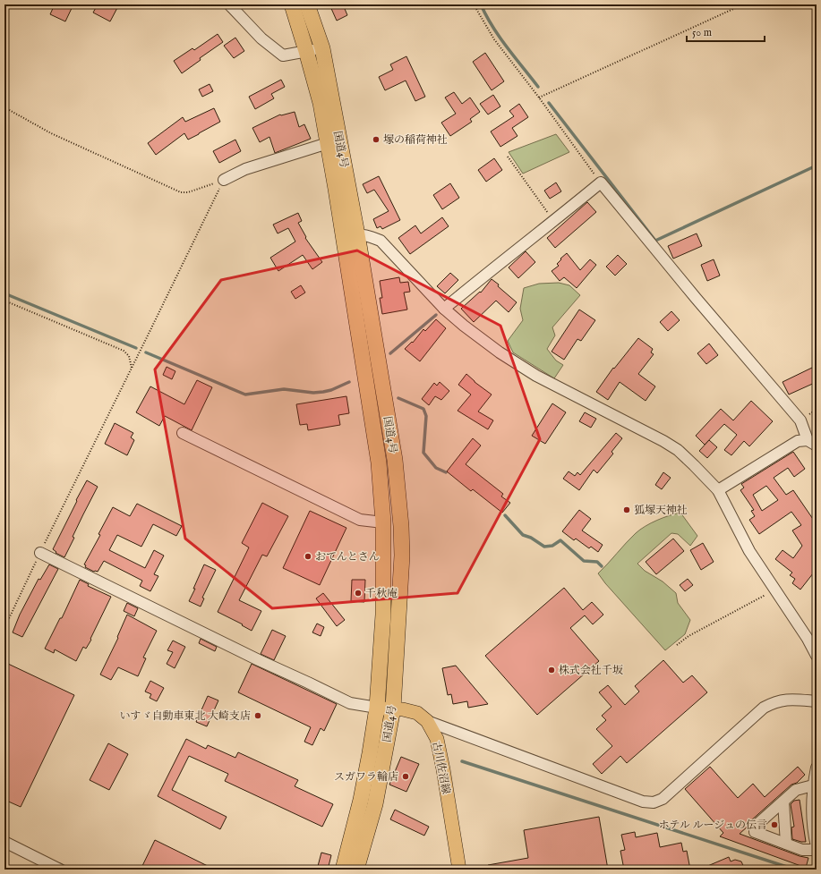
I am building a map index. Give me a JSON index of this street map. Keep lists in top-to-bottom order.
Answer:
{
  "streets": {
    "highway": ["国道4号"],
    "main road": ["古川佐沼線"]
  },
  "crossings": [
    ["国道4号", "古川佐沼線"]
  ],
  "places": [
    "塚の稲荷神社",
    "狐塚天神社",
    "おてんとさん",
    "千秋庵",
    "株式会社千坂",
    "いすゞ自動車東北 大崎支店",
    "スガワラ輪店",
    "ホテル ルージュの伝言"
  ],
  "scale_bar": "50 m"
}
